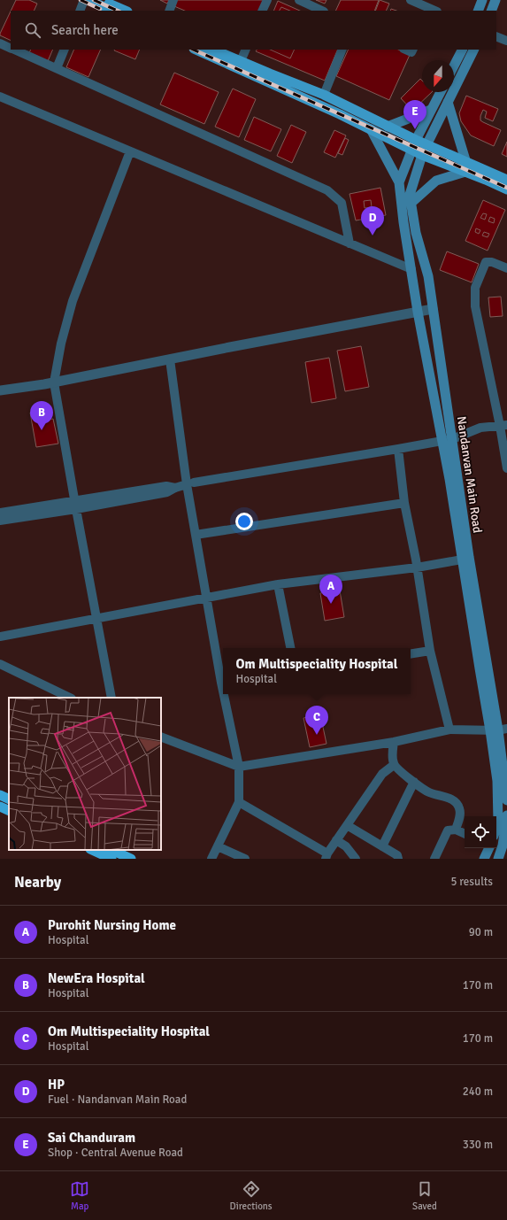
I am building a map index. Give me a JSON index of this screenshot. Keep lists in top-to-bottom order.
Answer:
{
  "streets": {
    "main road": ["Nandanvan Main Road"]
  },
  "north": "bottom",
  "page": {
    "search": "Search here",
    "pins": [
      "E",
      "D",
      "B",
      "A",
      "C"
    ],
    "popup": ["Om Multispeciality Hospital", "Hospital"],
    "heading": ["Nearby", "5 results"],
    "list": [
      {
        "mark": "A",
        "name": "Purohit Nursing Home",
        "note": "Hospital",
        "value": "90 m"
      },
      {
        "mark": "B",
        "name": "NewEra Hospital",
        "note": "Hospital",
        "value": "170 m"
      },
      {
        "mark": "C",
        "name": "Om Multispeciality Hospital",
        "note": "Hospital",
        "value": "170 m"
      },
      {
        "mark": "D",
        "name": "HP",
        "note": "Fuel · Nandanvan Main Road",
        "value": "240 m"
      },
      {
        "mark": "E",
        "name": "Sai Chanduram",
        "note": "Shop · Central Avenue Road",
        "value": "330 m"
      }
    ],
    "nav": ["Map", "Directions", "Saved"]
  }
}
